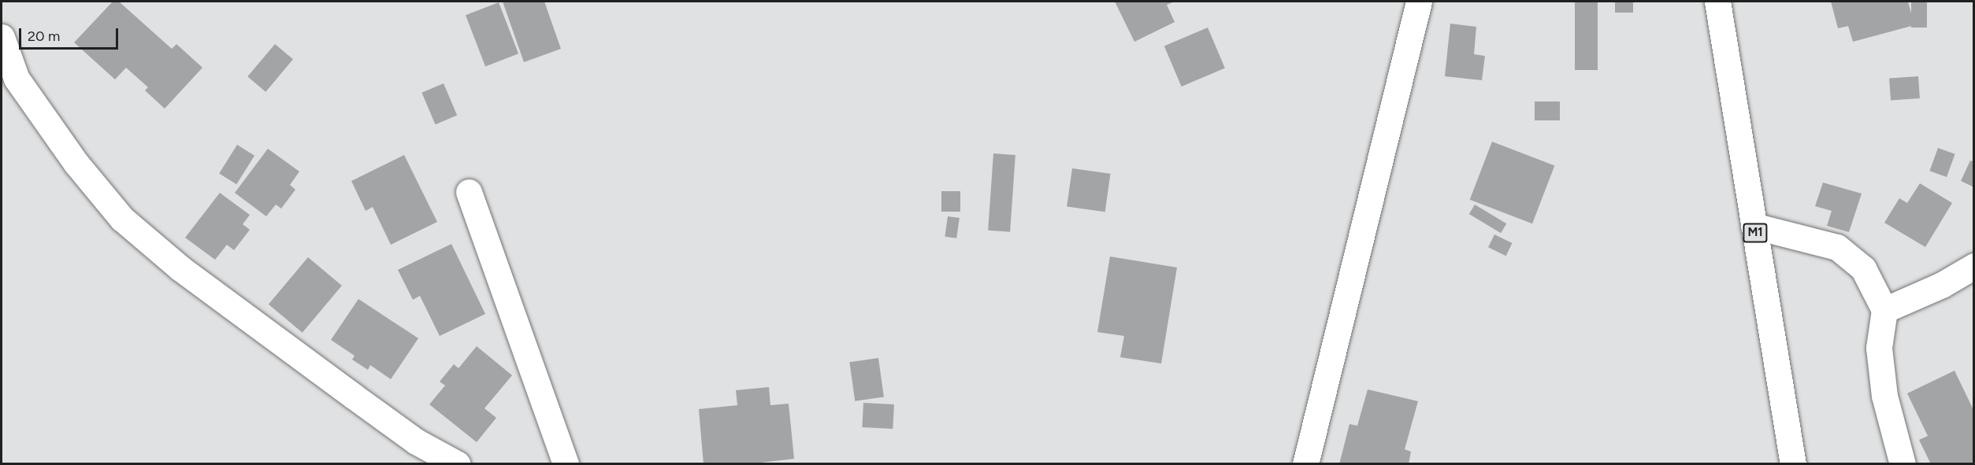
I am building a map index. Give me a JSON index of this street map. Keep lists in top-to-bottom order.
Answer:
{
  "streets": {
    "main road": ["M1"]
  },
  "scale_bar": "20 m"
}
